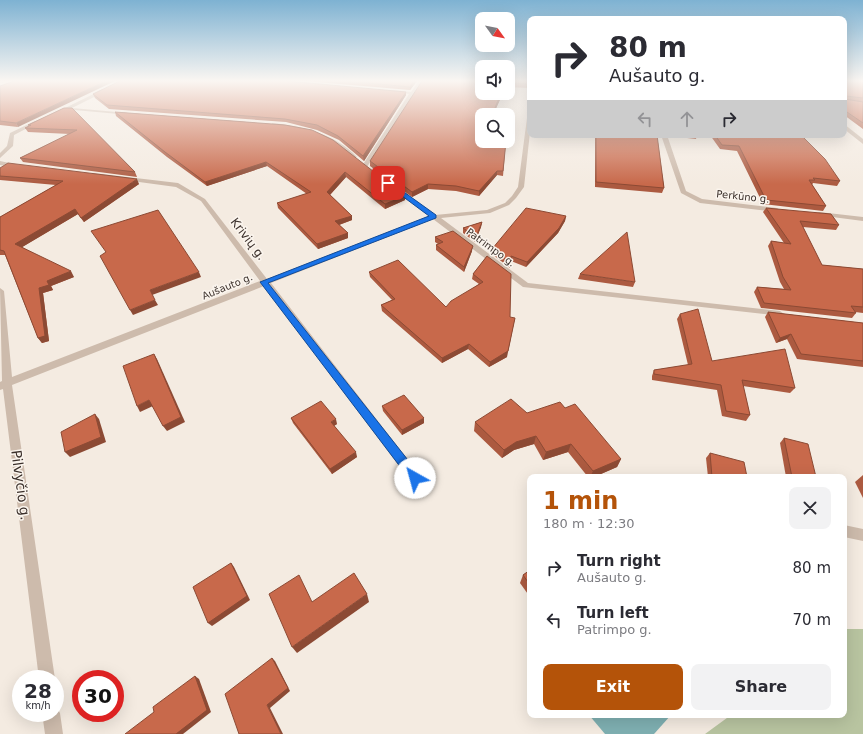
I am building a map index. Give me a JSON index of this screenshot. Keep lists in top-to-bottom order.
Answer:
{
  "streets": {
    "street": [
      "Perkūno g.",
      "Krivių g.",
      "Patrimpo g.",
      "Aušauto g.",
      "Pilvyčio g."
    ]
  },
  "crossings": [
    ["Krivių g.", "Aušauto g."],
    ["Patrimpo g.", "Aušauto g."],
    ["Aušauto g.", "Pilvyčio g."]
  ],
  "north": "bottom right",
  "page": {
    "turn": ["80 m", "Aušauto g."],
    "heading": ["1 min", "180 m · 12:30"],
    "list": [
      {
        "name": "Turn right",
        "note": "Aušauto g.",
        "value": "80 m"
      },
      {
        "name": "Turn left",
        "note": "Patrimpo g.",
        "value": "70 m"
      }
    ],
    "buttons": ["Exit", "Share"],
    "speed": "28 km/h",
    "limit": "30"
  }
}
